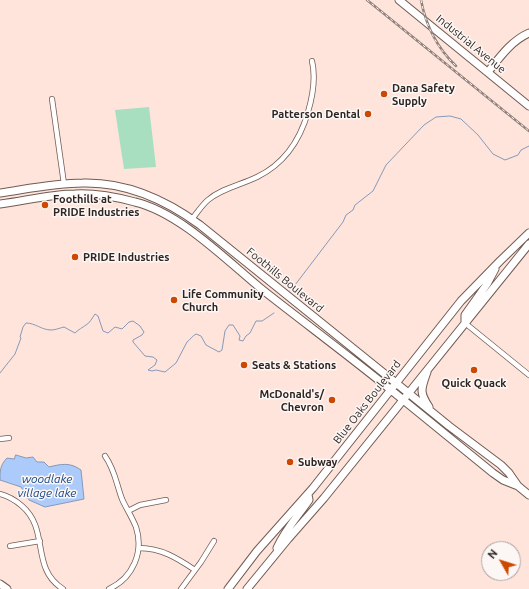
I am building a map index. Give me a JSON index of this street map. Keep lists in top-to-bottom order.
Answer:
{
  "streets": {
    "main road": ["Industrial Avenue", "Foothills Boulevard", "Blue Oaks Boulevard"]
  },
  "crossings": [
    ["Foothills Boulevard", "Blue Oaks Boulevard"]
  ],
  "water": ["woodlake village lake"],
  "places": [
    "Dana Safety Supply",
    "Patterson Dental",
    "Foothills at PRIDE Industries",
    "PRIDE Industries",
    "Life Community Church",
    "Seats & Stations",
    "Quick Quack",
    "McDonald's/ Chevron",
    "Subway"
  ],
  "north": "top left"
}
